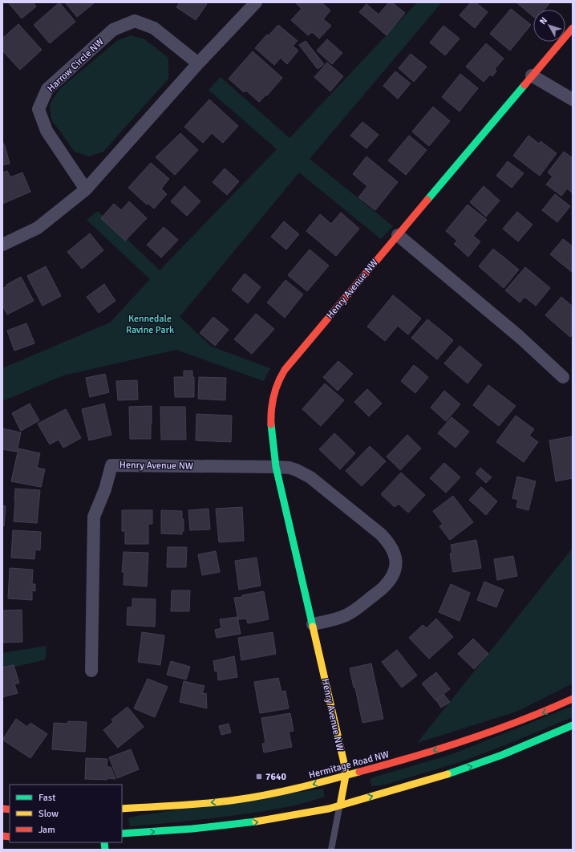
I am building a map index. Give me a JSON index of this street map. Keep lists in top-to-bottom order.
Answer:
{
  "streets": {
    "street": ["Harrow Circle NW", "Henry Avenue NW", "Hermitage Road NW"]
  },
  "crossings": [
    ["Henry Avenue NW", "Hermitage Road NW"]
  ],
  "parks": ["Kennedale Ravine Park"],
  "places": {
    "transit": ["7640"]
  },
  "legend": ["Fast", "Slow", "Jam"],
  "north": "top left"
}
